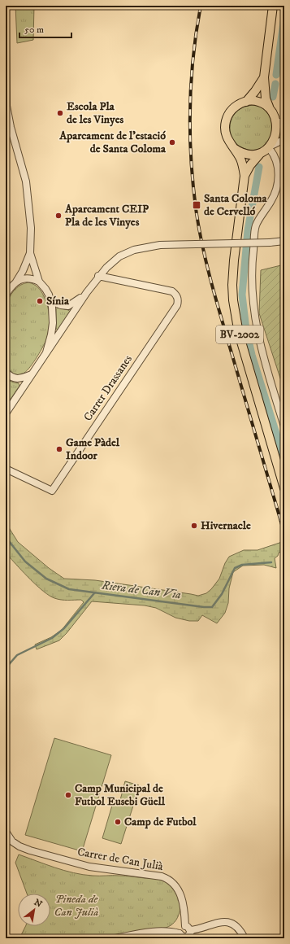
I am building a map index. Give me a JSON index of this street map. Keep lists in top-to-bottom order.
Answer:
{
  "streets": {
    "main road": ["BV-2002"],
    "street": ["Carrer Drassanes", "Carrer de Can Julià"]
  },
  "water": ["Riera de Can Via"],
  "parks": ["Pineda de Can Julià"],
  "places": {
    "other": [
      "Escola Pla de les Vinyes",
      "Aparcament de l'estació de Santa Coloma",
      "Aparcament CEIP Pla de les Vinyes",
      "Sínia",
      "Game Pàdel Indoor",
      "Hivernacle",
      "Camp Municipal de Futbol Eusebi Güell",
      "Camp de Futbol"
    ],
    "transit": ["Santa Coloma de Cervelló"]
  },
  "scale_bar": "50 m",
  "north": "top right"
}
